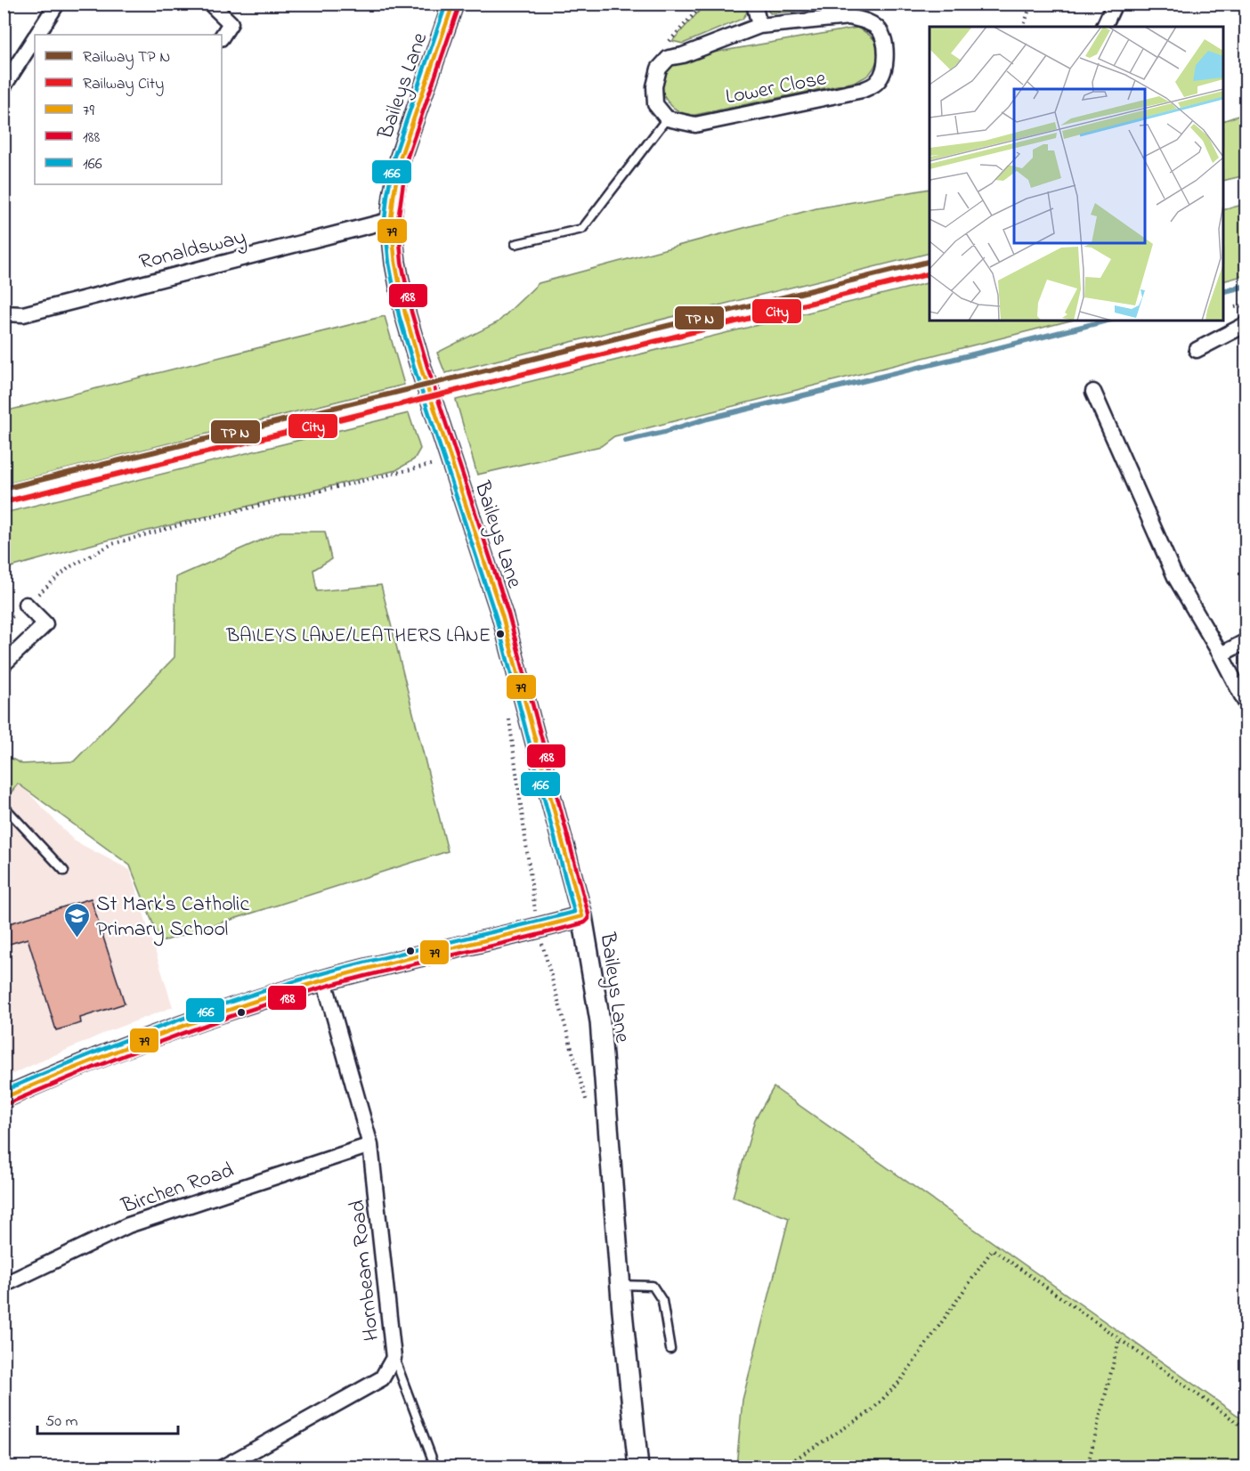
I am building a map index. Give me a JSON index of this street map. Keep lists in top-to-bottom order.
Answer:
{
  "streets": {
    "street": [
      "Baileys Lane",
      "Lower Close",
      "Ronaldsway",
      "Birchen Road",
      "Hornbeam Road"
    ]
  },
  "crossings": [
    ["Baileys Lane", "Ronaldsway"],
    ["Birchen Road", "Hornbeam Road"]
  ],
  "places": {
    "other": ["BAILEYS LANE/LEATHERS LANE"],
    "school or university": ["St Mark's Catholic Primary School"]
  },
  "lines": [
    "transit line 79",
    "transit line 166",
    "transit line 188",
    "rail line City"
  ],
  "legend": [
    "Railway TP N",
    "Railway City",
    "79",
    "188",
    "166"
  ],
  "scale_bar": "50 m"
}
